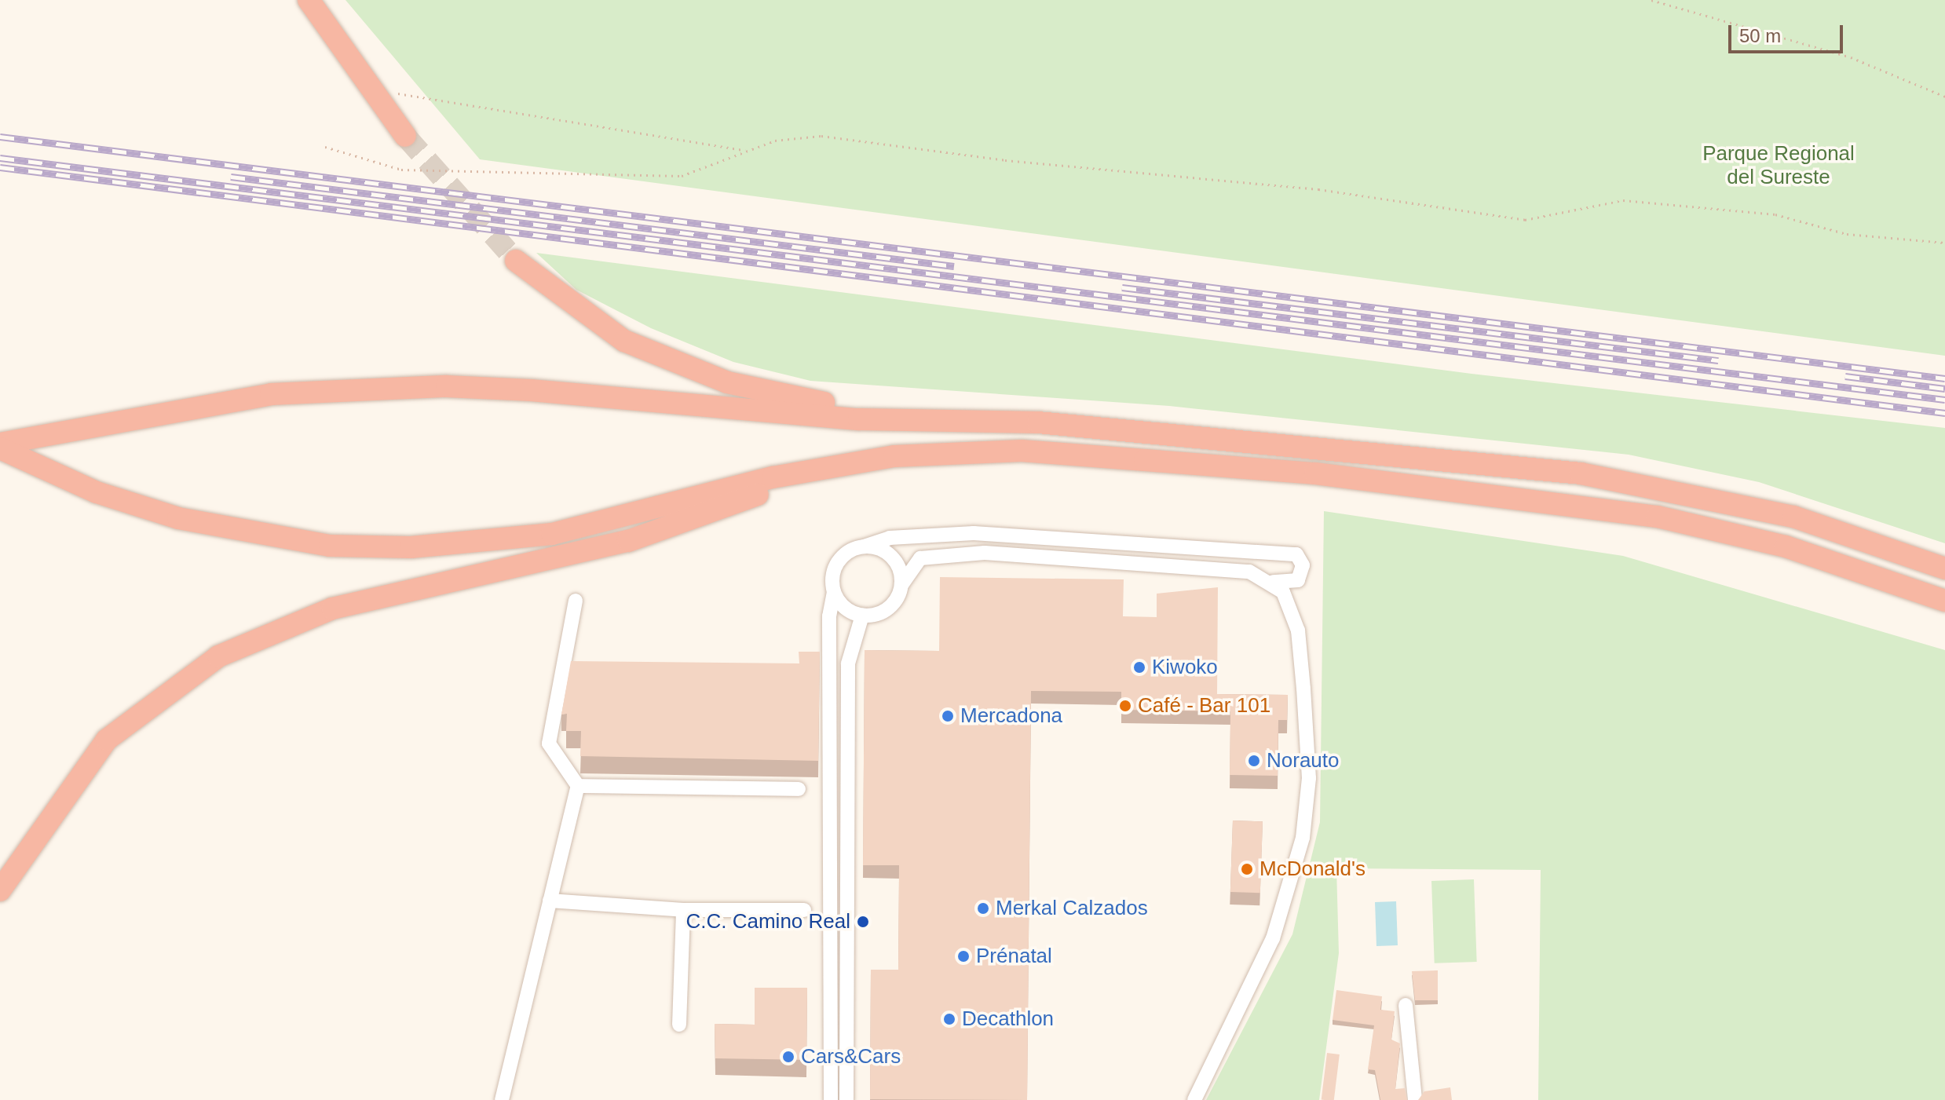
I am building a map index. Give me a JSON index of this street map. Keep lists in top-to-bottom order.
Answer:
{
  "parks": ["Parque Regional del Sureste"],
  "places": [
    "Kiwoko",
    "Café - Bar 101",
    "Mercadona",
    "Norauto",
    "McDonald's",
    "Merkal Calzados",
    "C.C. Camino Real",
    "Prénatal",
    "Decathlon",
    "Cars&Cars"
  ],
  "scale_bar": "50 m"
}
